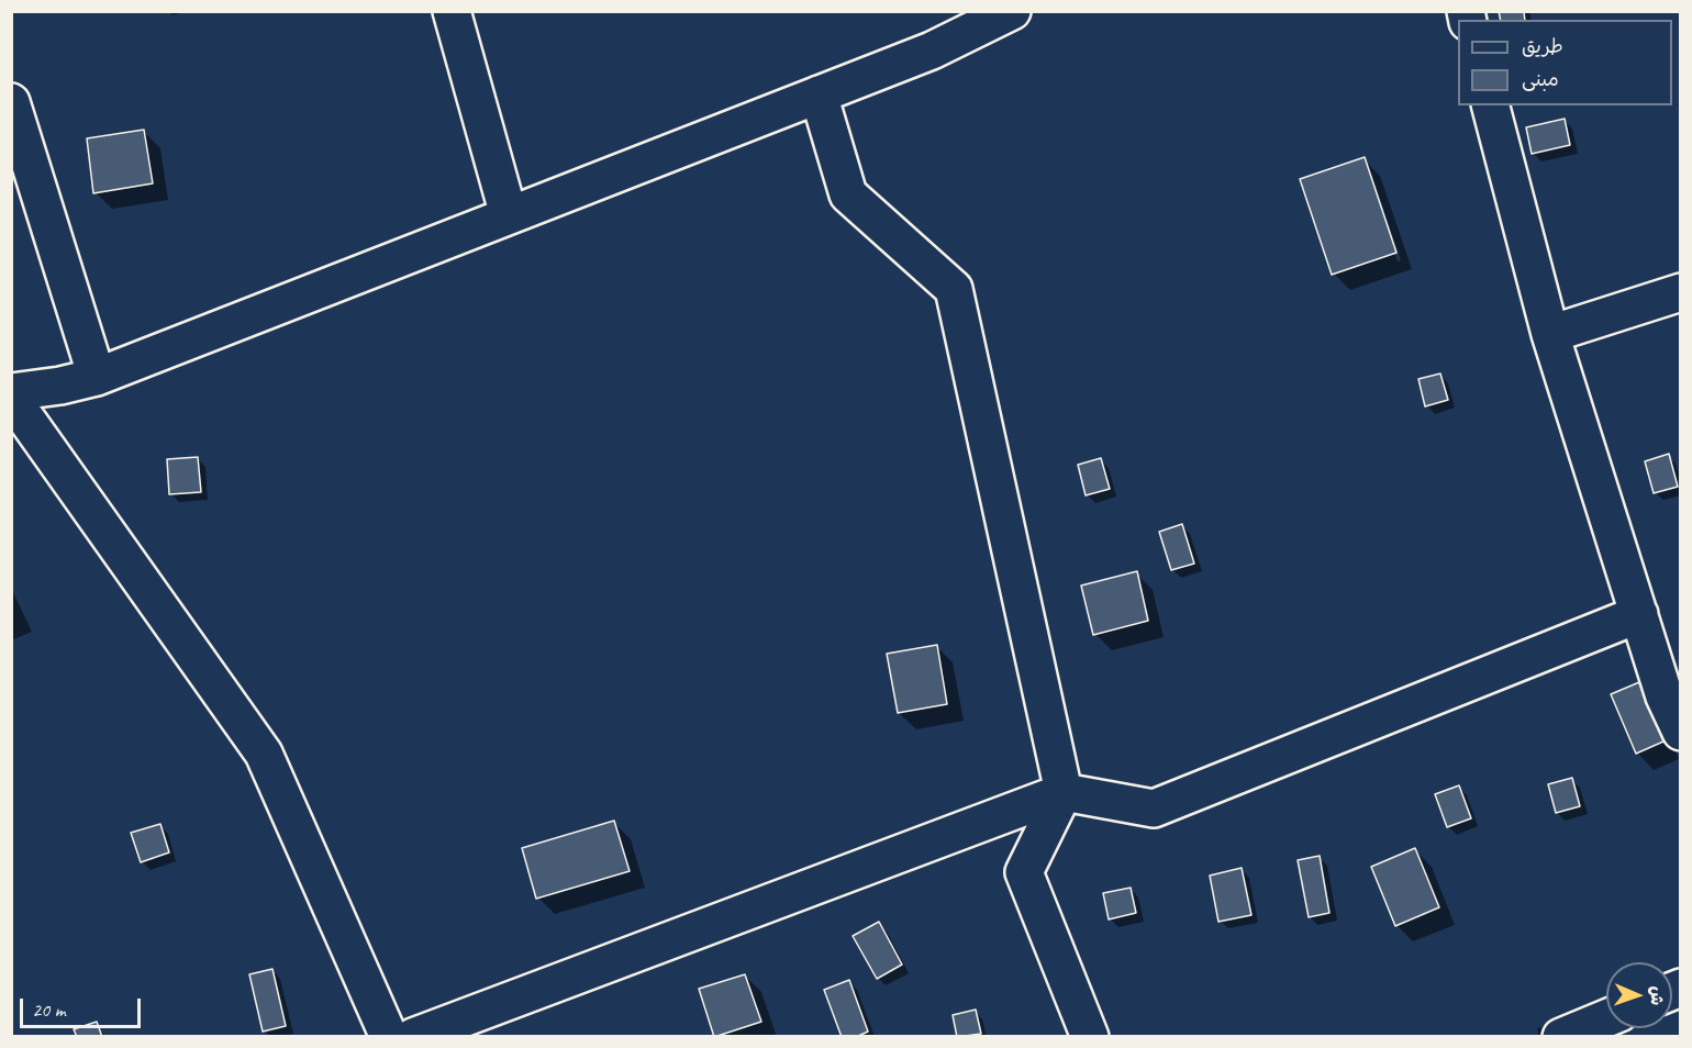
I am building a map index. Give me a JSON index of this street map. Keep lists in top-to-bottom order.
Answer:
{
  "legend": ["طريق", "مبنى"],
  "scale_bar": "20 m",
  "north": "right"
}
